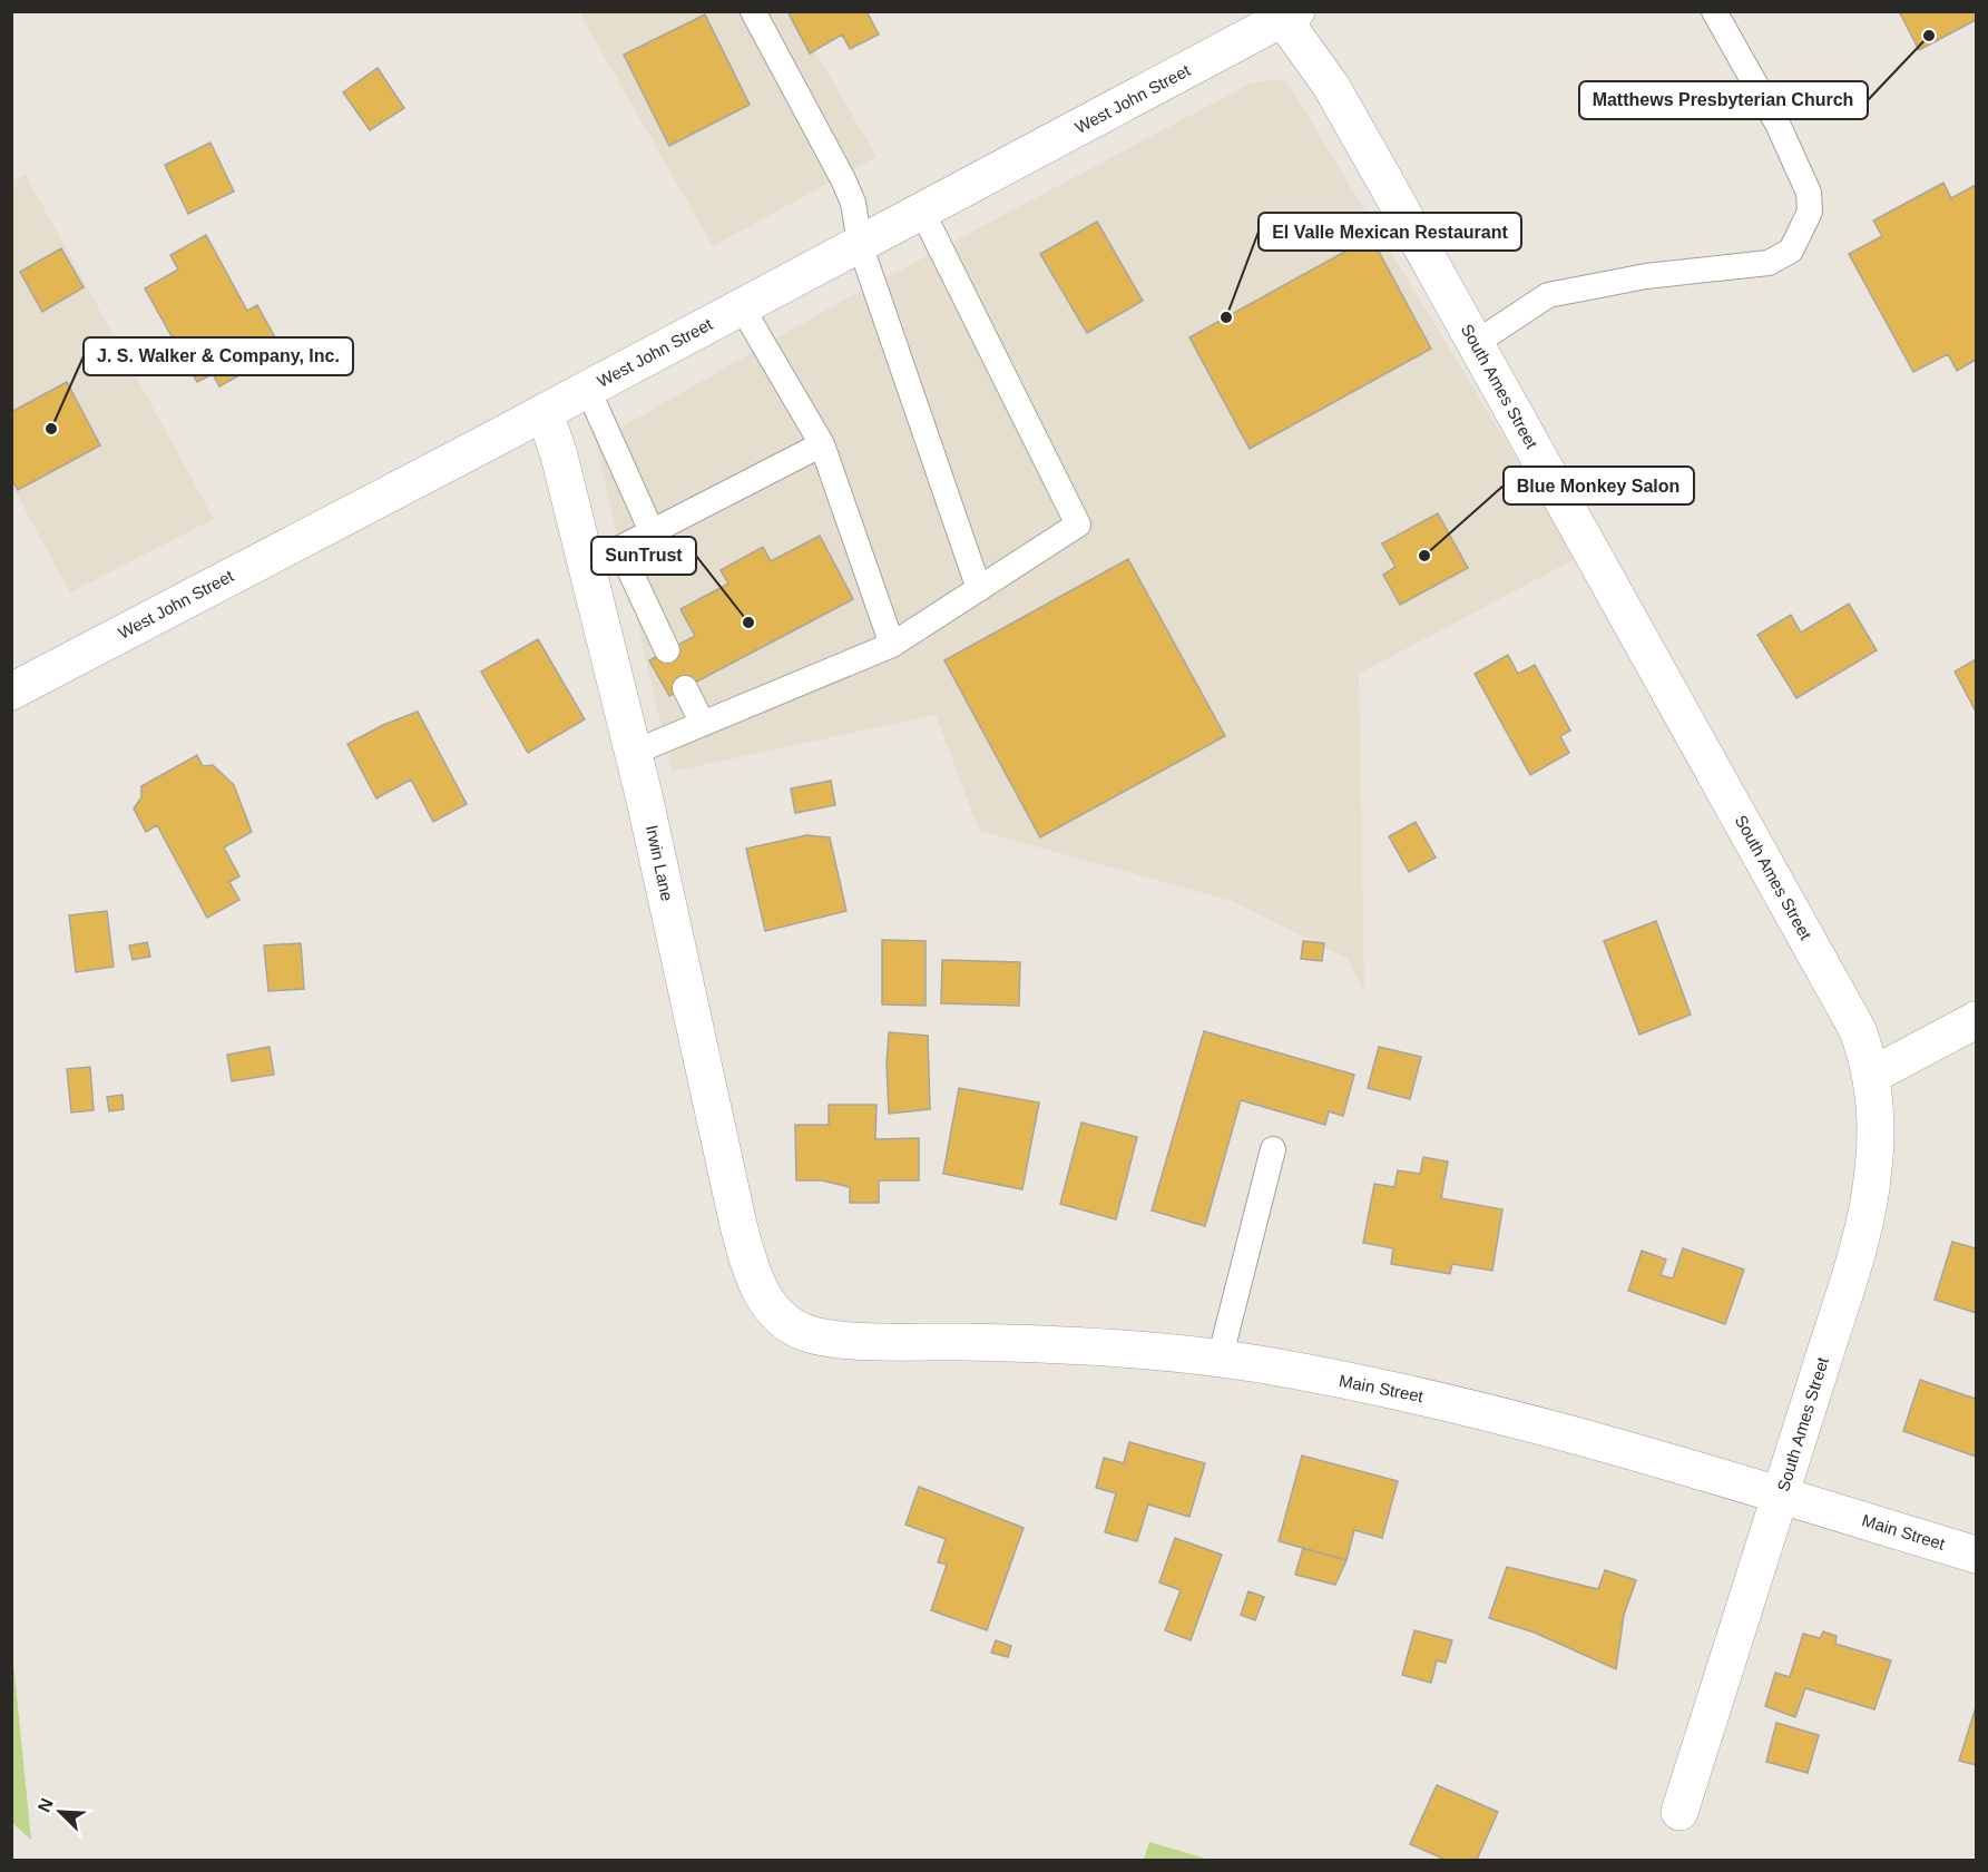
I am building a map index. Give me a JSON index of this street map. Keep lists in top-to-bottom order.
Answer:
{
  "streets": {
    "street": [
      "West John Street",
      "South Ames Street",
      "Irwin Lane",
      "Main Street"
    ]
  },
  "crossings": [
    ["West John Street", "South Ames Street"],
    ["West John Street", "Irwin Lane"],
    ["South Ames Street", "Main Street"],
    ["Irwin Lane", "Main Street"]
  ],
  "places": [
    "Matthews Presbyterian Church",
    "El Valle Mexican Restaurant",
    "J. S. Walker & Company, Inc.",
    "Blue Monkey Salon",
    "SunTrust"
  ],
  "north": "top left"
}
